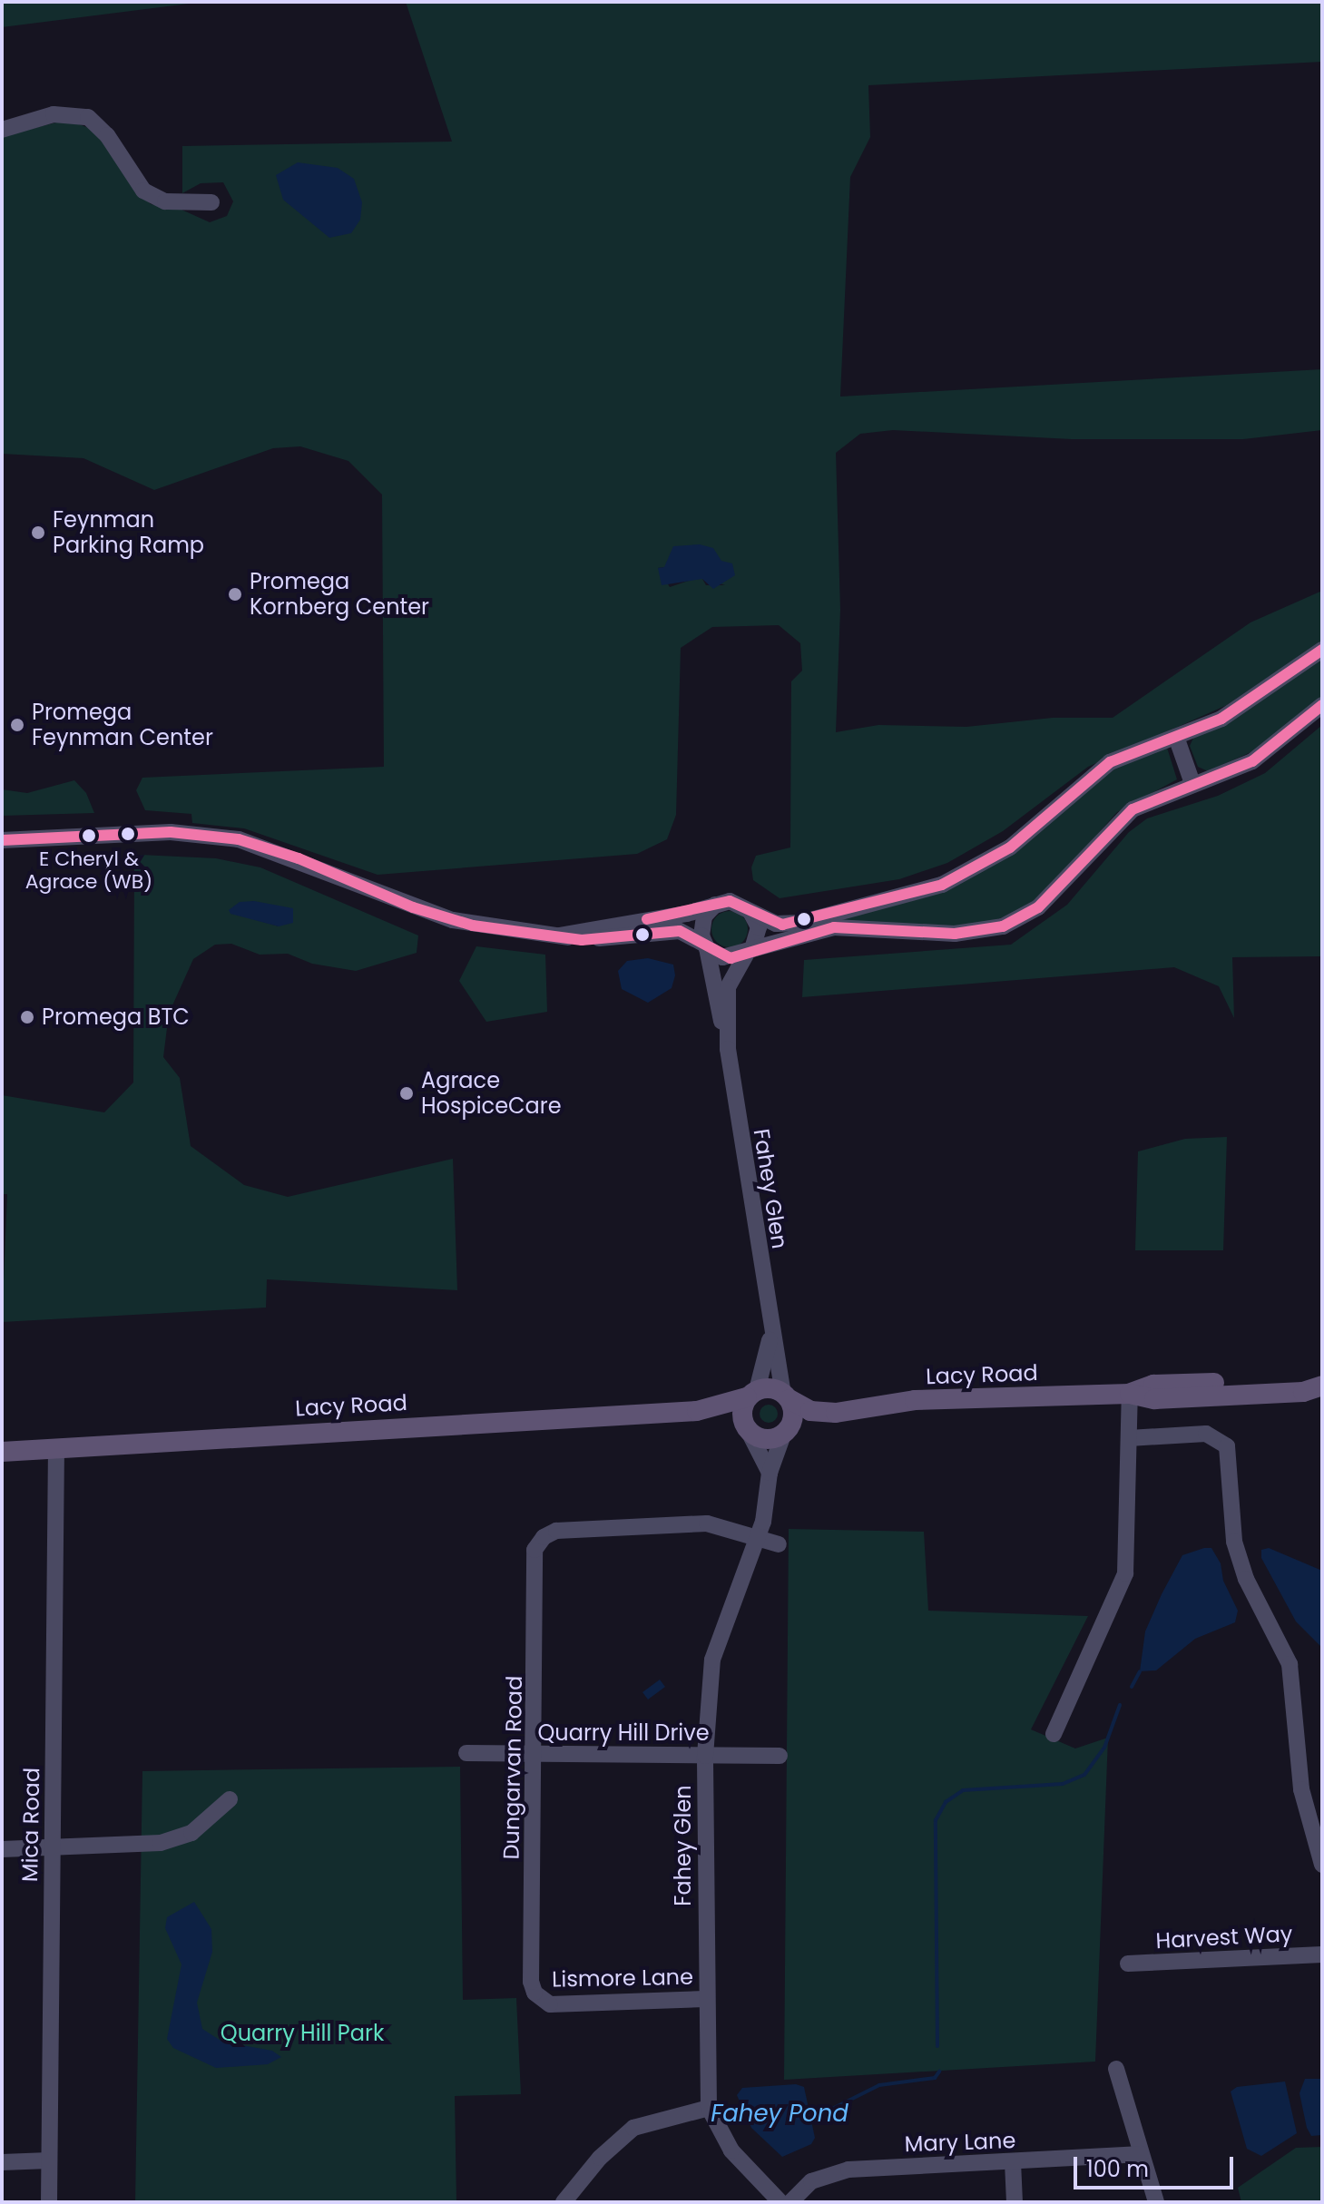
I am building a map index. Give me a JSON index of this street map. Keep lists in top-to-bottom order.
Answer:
{
  "streets": {
    "main road": ["Lacy Road"],
    "street": [
      "Fahey Glen",
      "Quarry Hill Drive",
      "Dungarvan Road",
      "Mica Road",
      "Harvest Way",
      "Lismore Lane",
      "Mary Lane"
    ]
  },
  "crossings": [
    ["Fahey Glen", "Lacy Road"],
    ["Fahey Glen", "Quarry Hill Drive"],
    ["Fahey Glen", "Dungarvan Road"],
    ["Fahey Glen", "Lismore Lane"],
    ["Lacy Road", "Mica Road"],
    ["Quarry Hill Drive", "Dungarvan Road"],
    ["Dungarvan Road", "Lismore Lane"]
  ],
  "water": ["Fahey Pond"],
  "parks": ["Quarry Hill Park"],
  "places": [
    "Feynman Parking Ramp",
    "Promega Kornberg Center",
    "Promega Feynman Center",
    "E Cheryl & Agrace (WB)",
    "Promega BTC",
    "Agrace HospiceCare"
  ],
  "scale_bar": "100 m"
}
